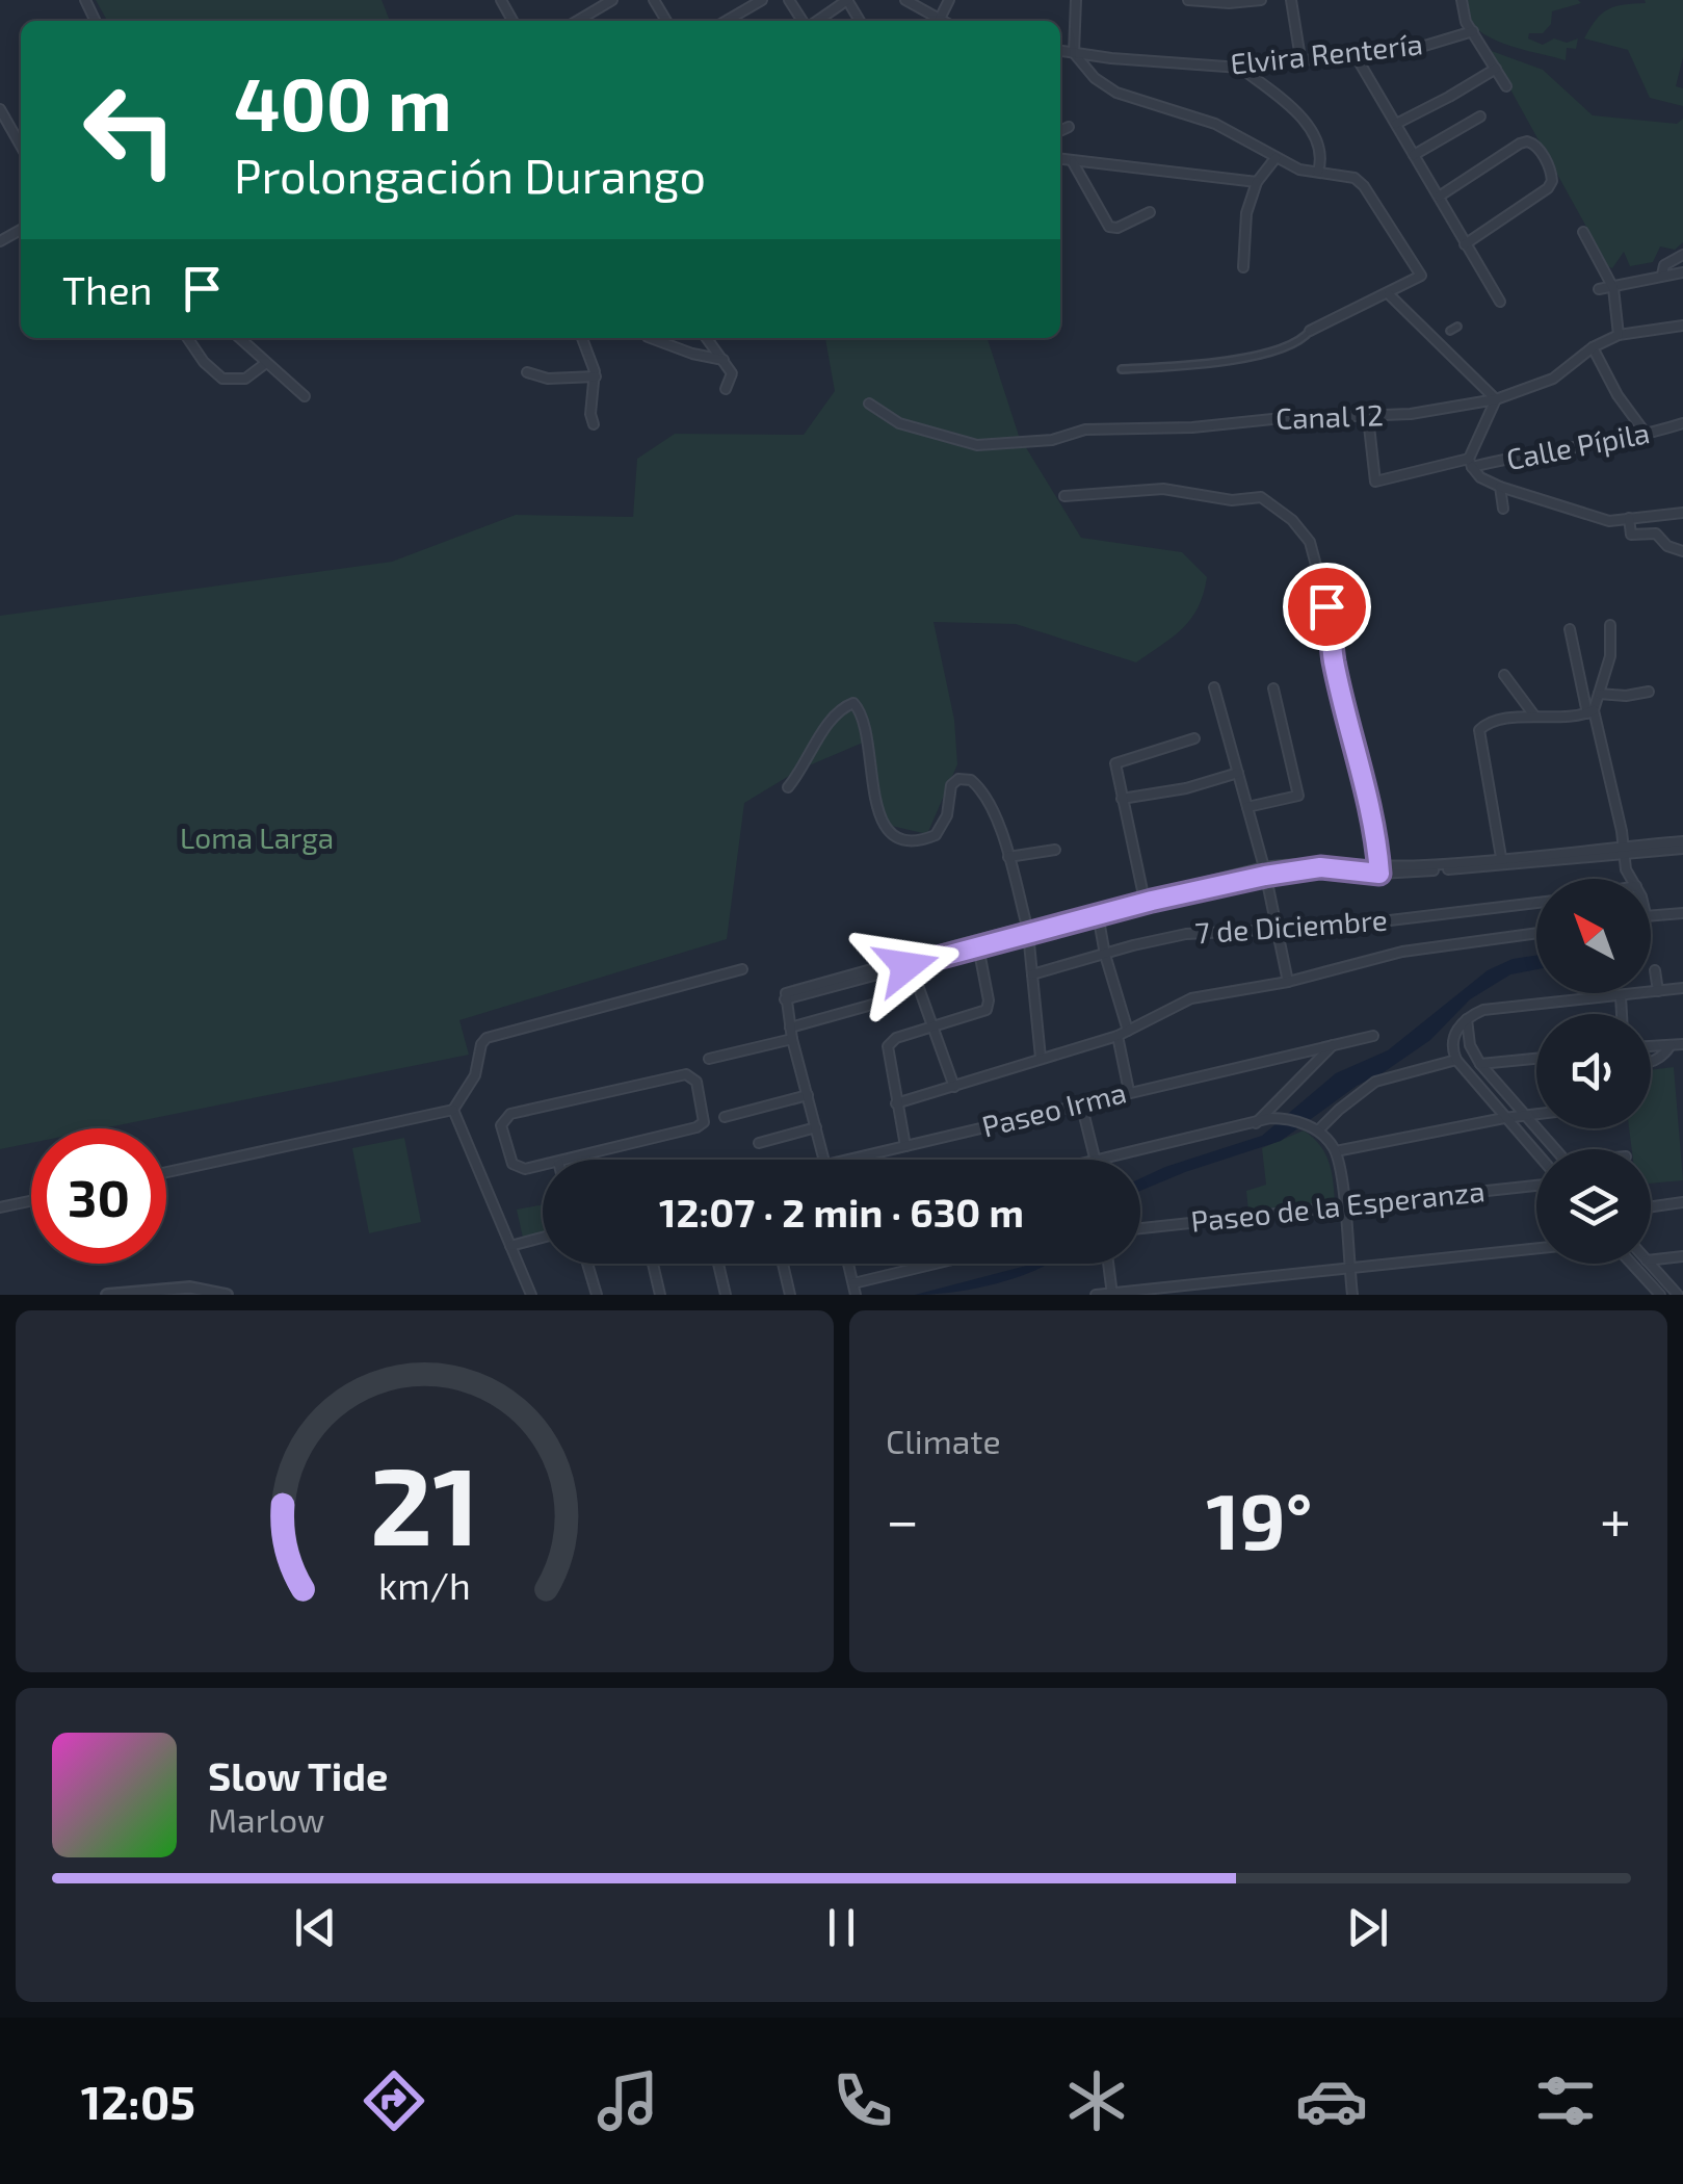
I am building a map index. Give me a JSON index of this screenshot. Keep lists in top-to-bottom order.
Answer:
{
  "streets": {
    "street": [
      "Elvira Rentería",
      "Canal 12",
      "Calle Pípila",
      "7 de Diciembre",
      "Paseo Irma",
      "Paseo de la Esperanza"
    ]
  },
  "crossings": [
    ["Canal 12", "Calle Pípila"]
  ],
  "parks": ["Loma Larga"],
  "north": "top left",
  "page": {
    "turn": ["400 m", "Prolongación Durango"],
    "then": "Then",
    "limit": "30",
    "trip": "12:07 · 2 min · 630 m",
    "tile": "Climate",
    "heat": ["−", "19°", "+"],
    "song": ["Slow Tide", "Marlow"],
    "tabs": "12:05",
    "gauge": ["21", "km/h"]
  }
}
